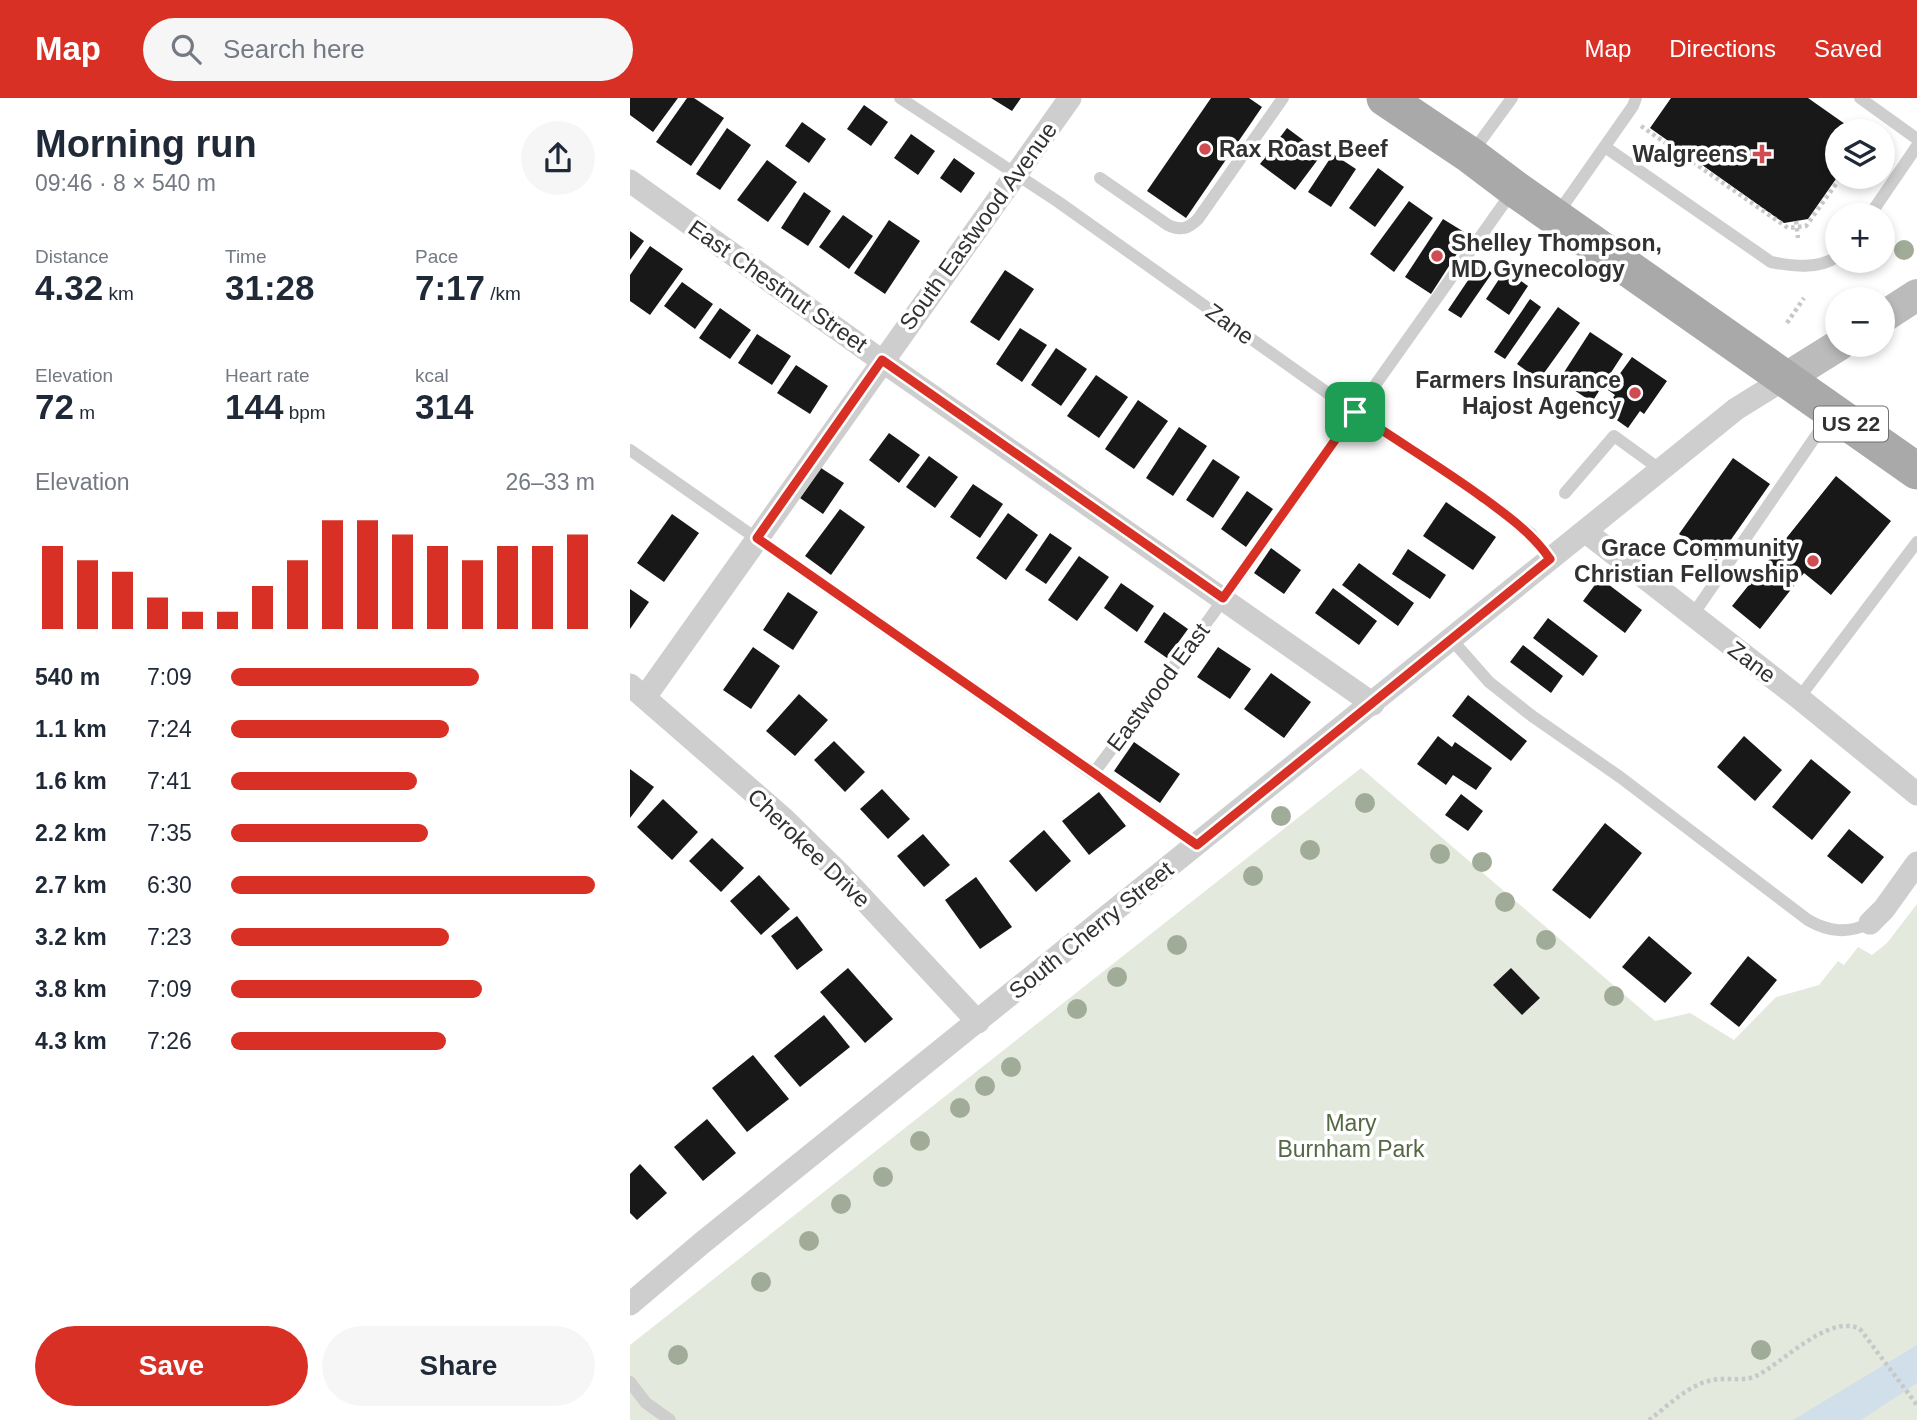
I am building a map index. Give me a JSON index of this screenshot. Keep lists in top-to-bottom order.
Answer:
{
  "streets": {
    "main road": ["US 22"],
    "street": [
      "South Eastwood Avenue",
      "East Chestnut Street",
      "Zane",
      "Cherokee Drive",
      "South Cherry Street"
    ],
    "lane": ["Eastwood East"]
  },
  "crossings": [
    ["South Eastwood Avenue", "East Chestnut Street"],
    ["South Eastwood Avenue", "Zane"],
    ["South Eastwood Avenue", "Cherokee Drive"],
    ["East Chestnut Street", "Eastwood East"],
    ["East Chestnut Street", "South Cherry Street"],
    ["Zane", "Eastwood East"],
    ["Zane", "South Cherry Street"],
    ["US 22", "Eastwood East"],
    ["US 22", "South Cherry Street"],
    ["Cherokee Drive", "South Cherry Street"]
  ],
  "parks": ["Mary Burnham Park"],
  "places": {
    "other": [
      "Rax Roast Beef",
      "Shelley Thompson, MD Gynecology",
      "Farmers Insurance Hajost Agency",
      "Grace Community Christian Fellowship"
    ],
    "health": ["Walgreens"]
  },
  "page": {
    "header": "Map",
    "search": "Search here",
    "nav": ["Map", "Directions", "Saved"],
    "heading": ["Morning run", "09:46 · 8 × 540 m"],
    "map_buttons": ["+", "−"],
    "stats": [
      ["Distance", "4.32 km"],
      ["Time", "31:28"],
      ["Pace", "7:17 /km"],
      ["Elevation", "72 m"],
      ["Heart rate", "144 bpm"],
      ["kcal", "314"]
    ],
    "chart": ["Elevation", "26–33 m"],
    "list": [
      {
        "name": "540 m",
        "note": "7:09"
      },
      {
        "name": "1.1 km",
        "note": "7:24"
      },
      {
        "name": "1.6 km",
        "note": "7:41"
      },
      {
        "name": "2.2 km",
        "note": "7:35"
      },
      {
        "name": "2.7 km",
        "note": "6:30"
      },
      {
        "name": "3.2 km",
        "note": "7:23"
      },
      {
        "name": "3.8 km",
        "note": "7:09"
      },
      {
        "name": "4.3 km",
        "note": "7:26"
      }
    ],
    "buttons": ["Save", "Share"]
  }
}
